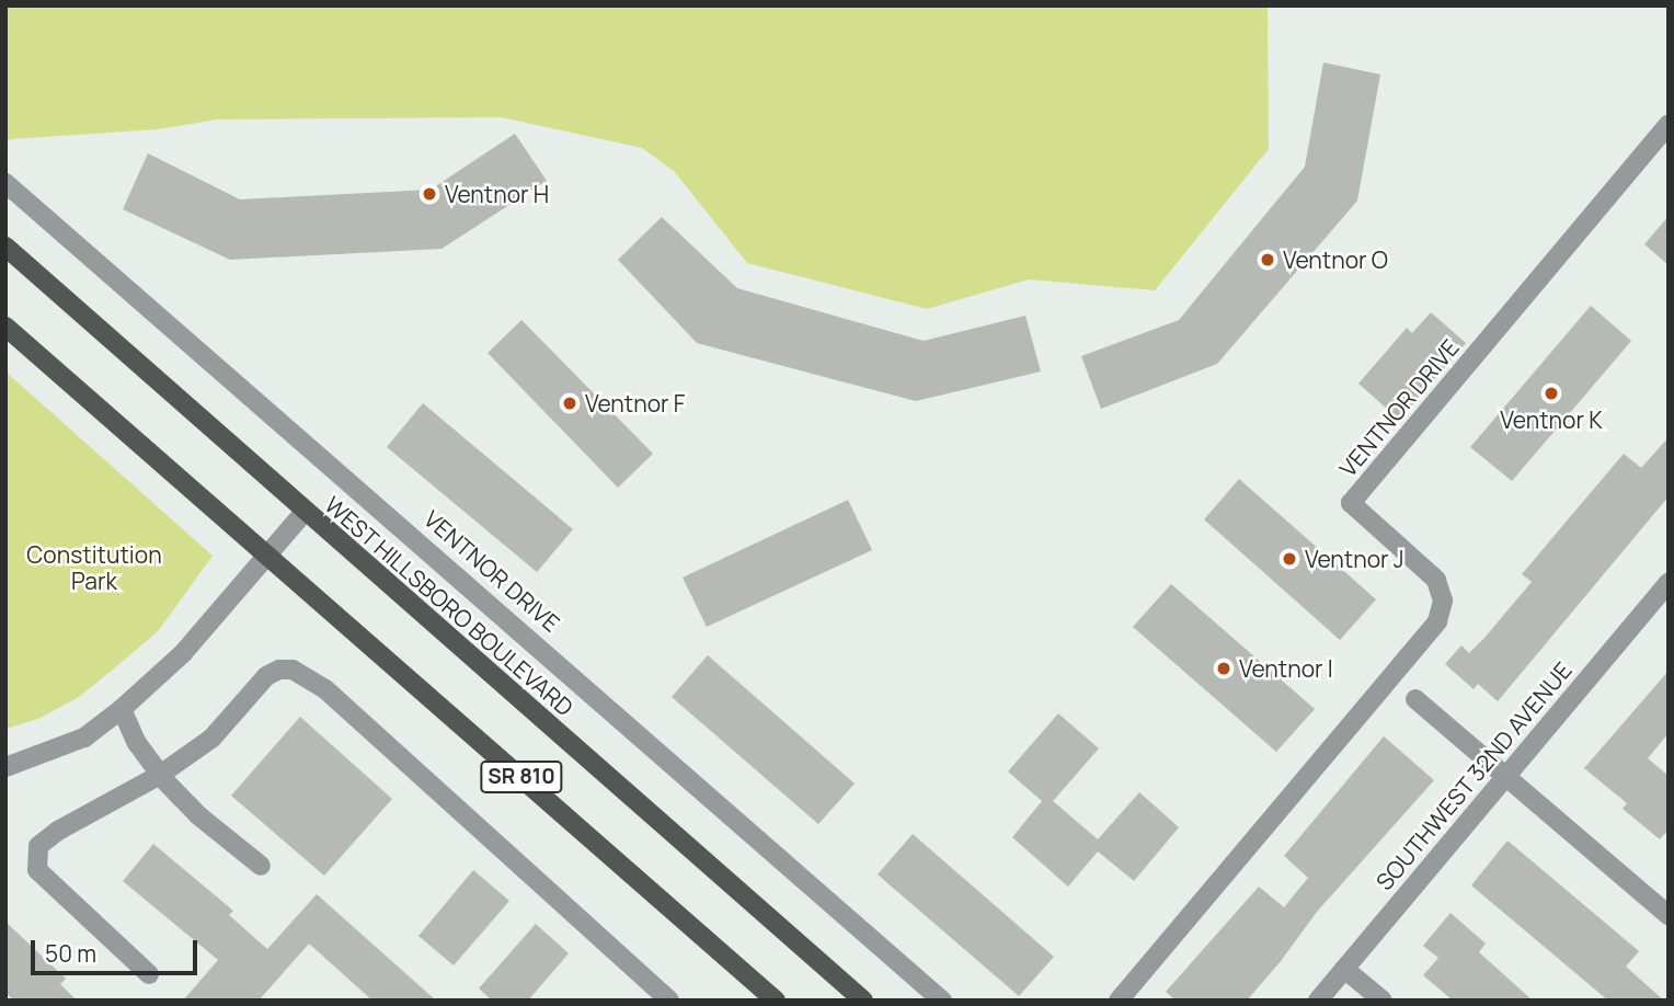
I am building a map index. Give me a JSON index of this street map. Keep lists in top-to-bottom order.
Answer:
{
  "streets": {
    "main road": ["WEST HILLSBORO BOULEVARD", "SR 810"],
    "street": ["VENTNOR DRIVE", "SOUTHWEST 32ND AVENUE"]
  },
  "parks": ["Constitution Park"],
  "places": [
    "Ventnor H",
    "Ventnor O",
    "Ventnor K",
    "Ventnor F",
    "Ventnor J",
    "Ventnor I"
  ],
  "scale_bar": "50 m"
}
